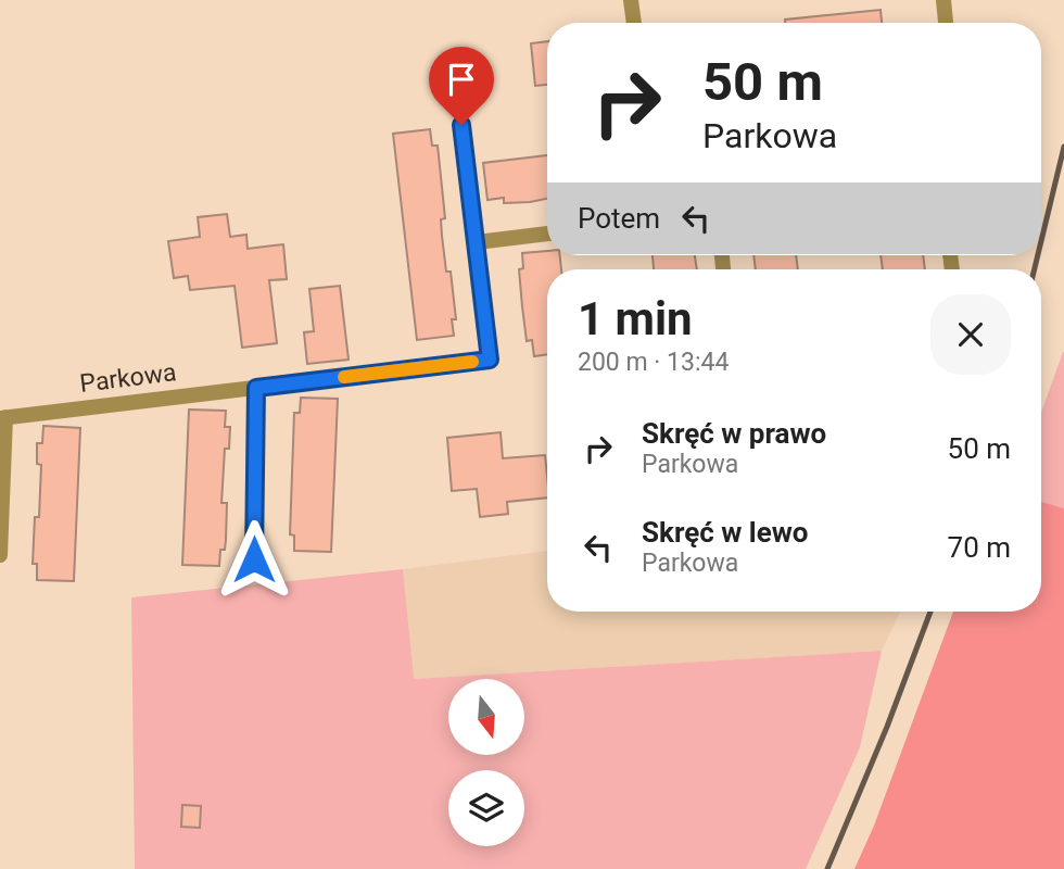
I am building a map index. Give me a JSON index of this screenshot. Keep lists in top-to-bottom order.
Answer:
{
  "streets": {
    "street": ["Parkowa"]
  },
  "north": "bottom",
  "page": {
    "turn": ["50 m", "Parkowa"],
    "then": "Potem",
    "heading": ["1 min", "200 m · 13:44"],
    "list": [
      {
        "name": "Skręć w prawo",
        "note": "Parkowa",
        "value": "50 m"
      },
      {
        "name": "Skręć w lewo",
        "note": "Parkowa",
        "value": "70 m"
      }
    ]
  }
}
